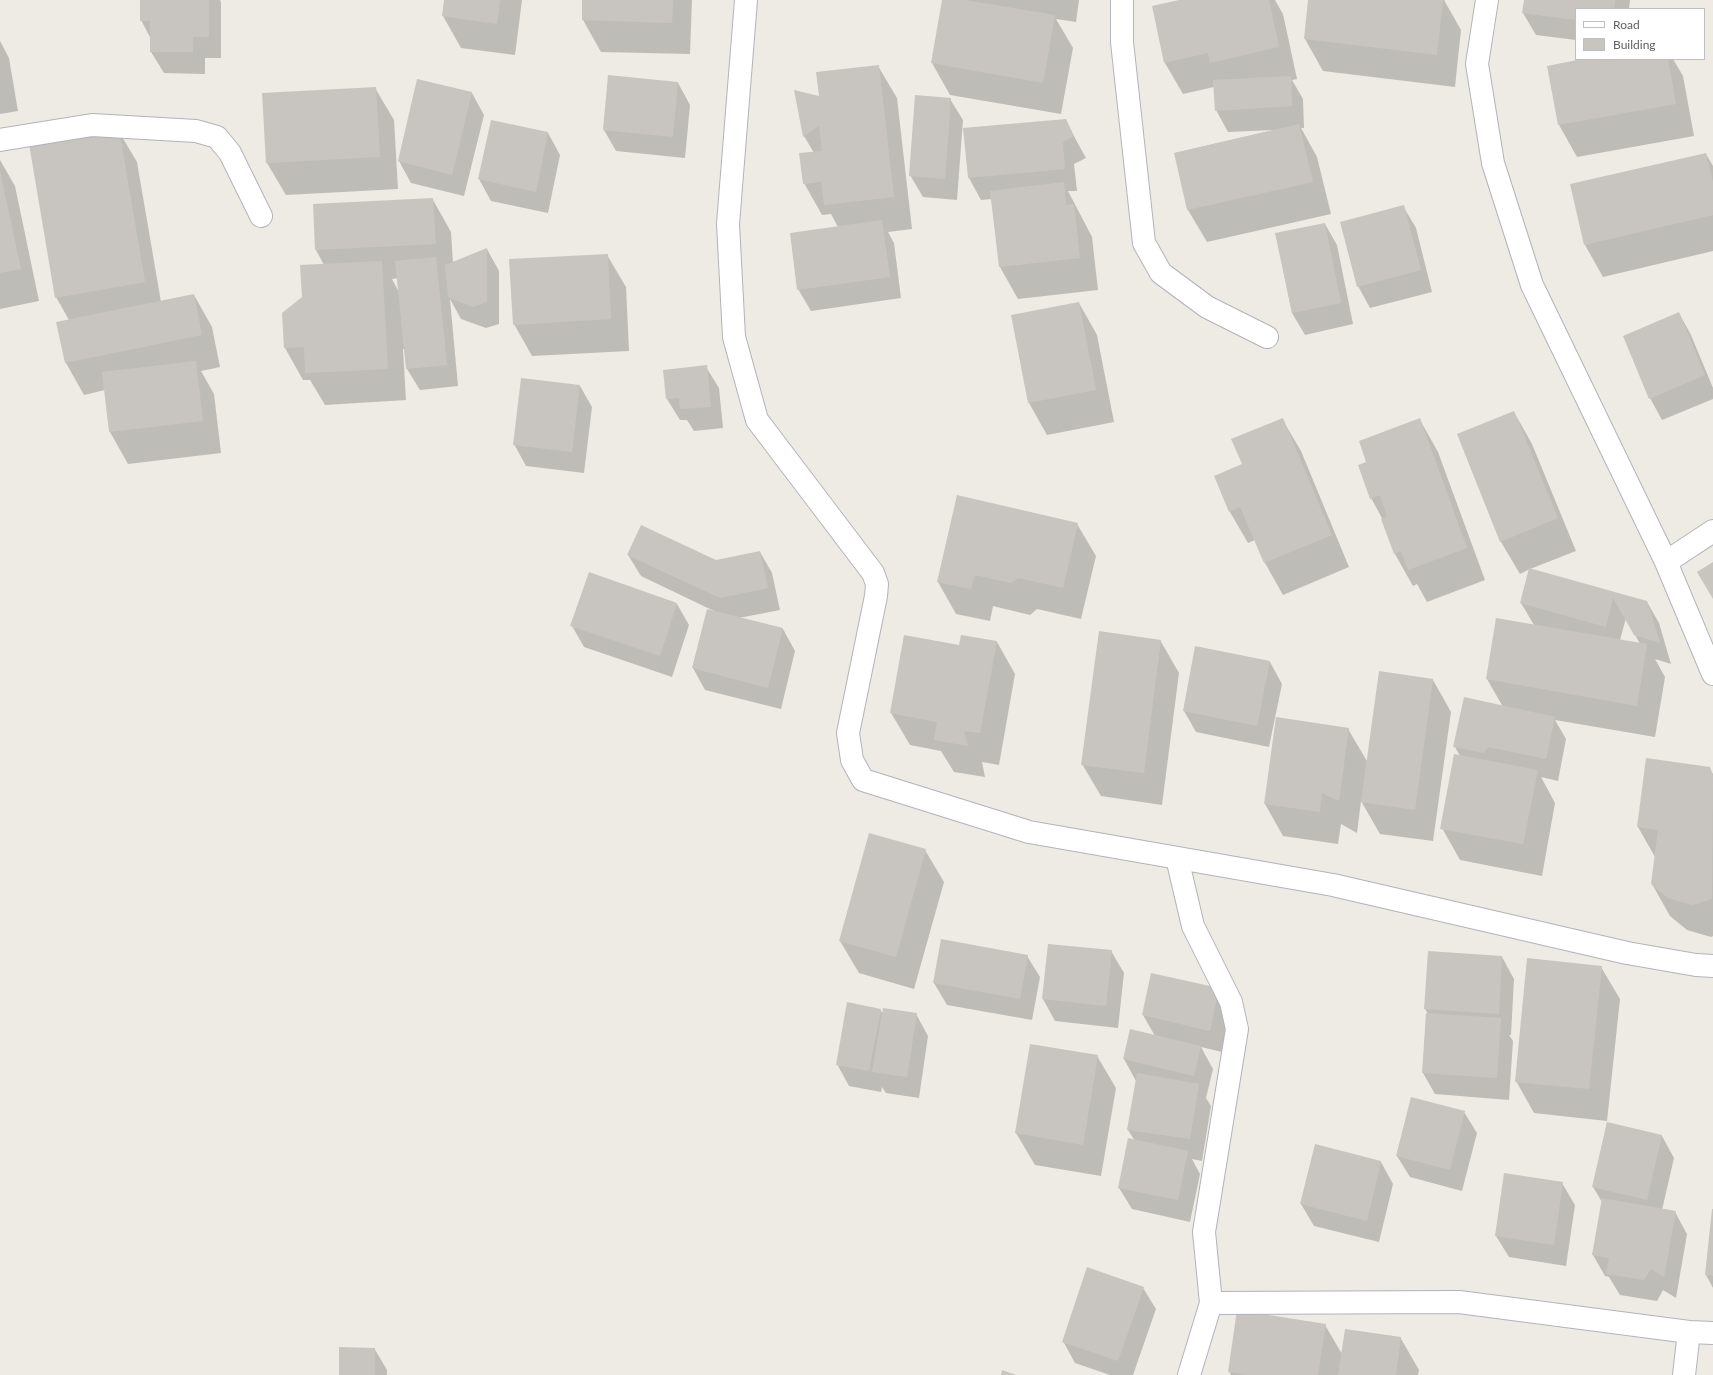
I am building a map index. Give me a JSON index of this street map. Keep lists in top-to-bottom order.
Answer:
{
  "legend": ["Road", "Building"]
}
